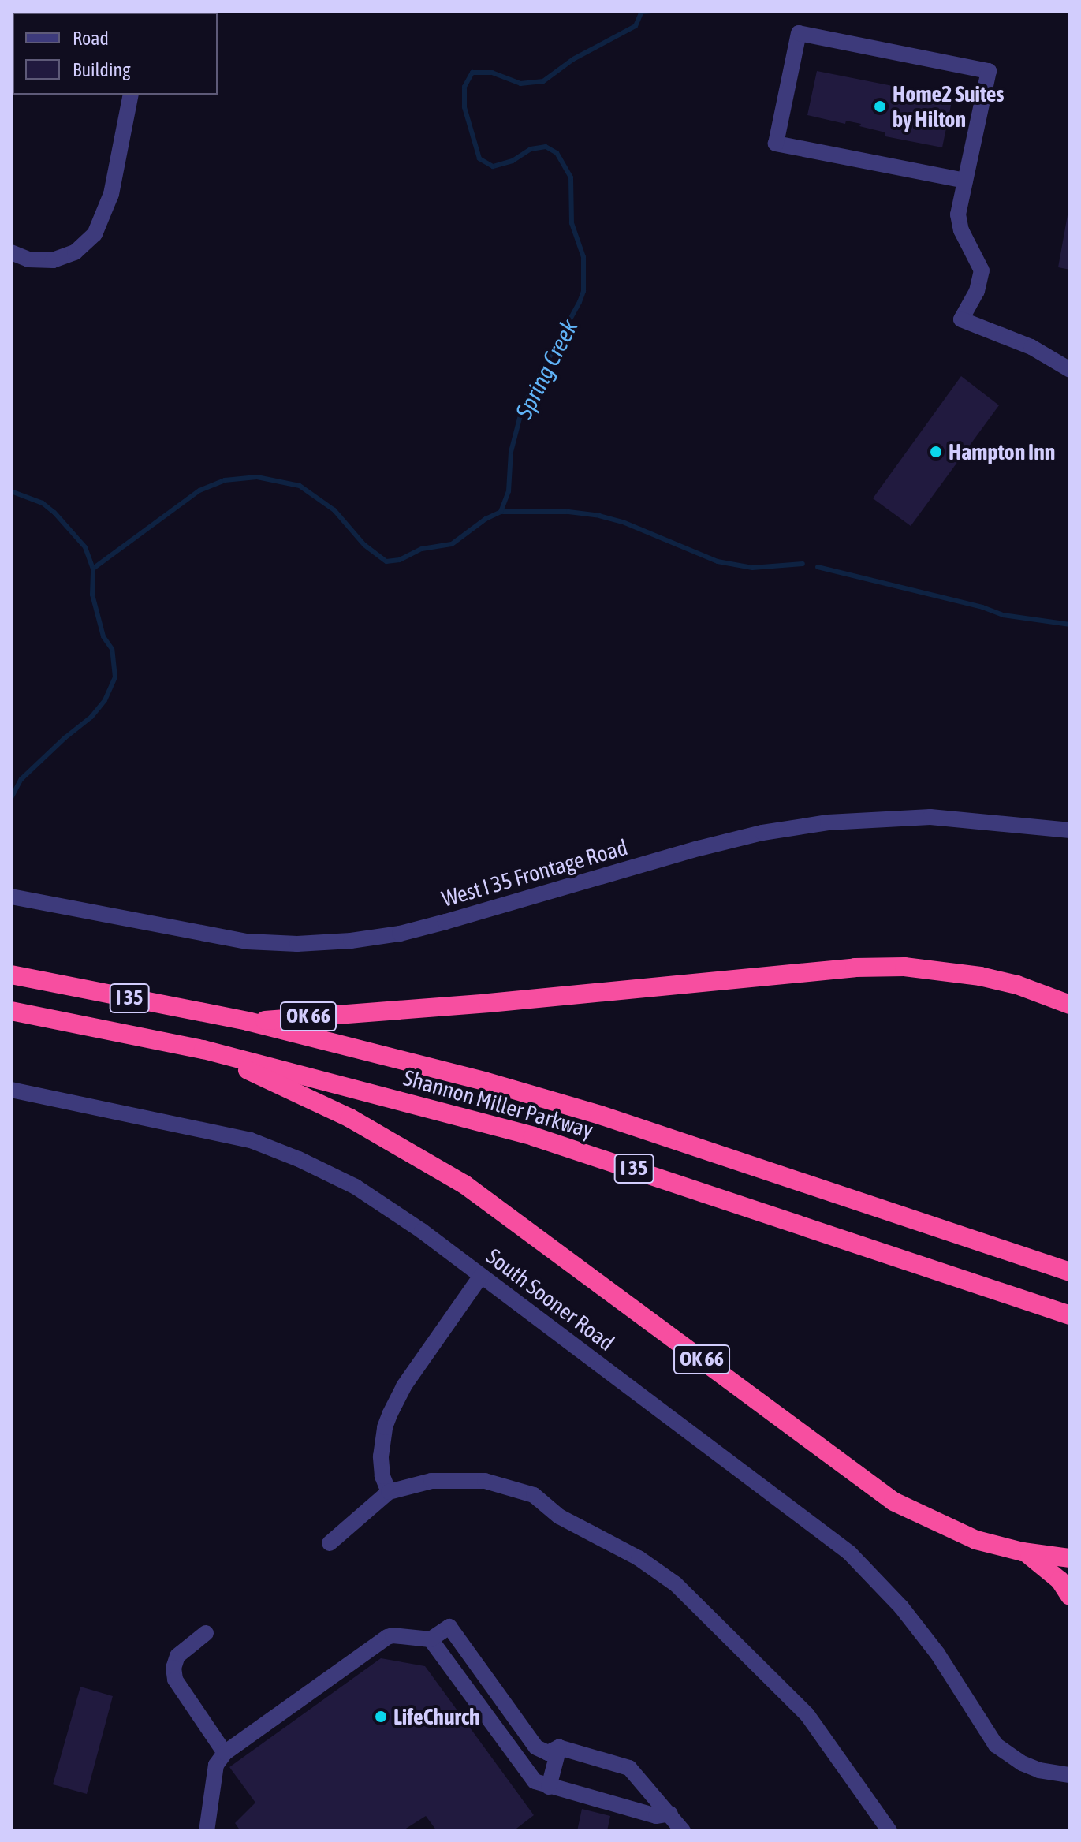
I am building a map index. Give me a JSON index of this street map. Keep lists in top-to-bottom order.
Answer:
{
  "streets": {
    "highway": ["I 35", "OK 66", "Shannon Miller Parkway"],
    "street": ["West I 35 Frontage Road", "South Sooner Road"]
  },
  "crossings": [
    ["OK 66", "Shannon Miller Parkway"]
  ],
  "water": ["Spring Creek"],
  "places": ["Home2 Suites by Hilton", "Hampton Inn", "LifeChurch"],
  "legend": ["Road", "Building"]
}
